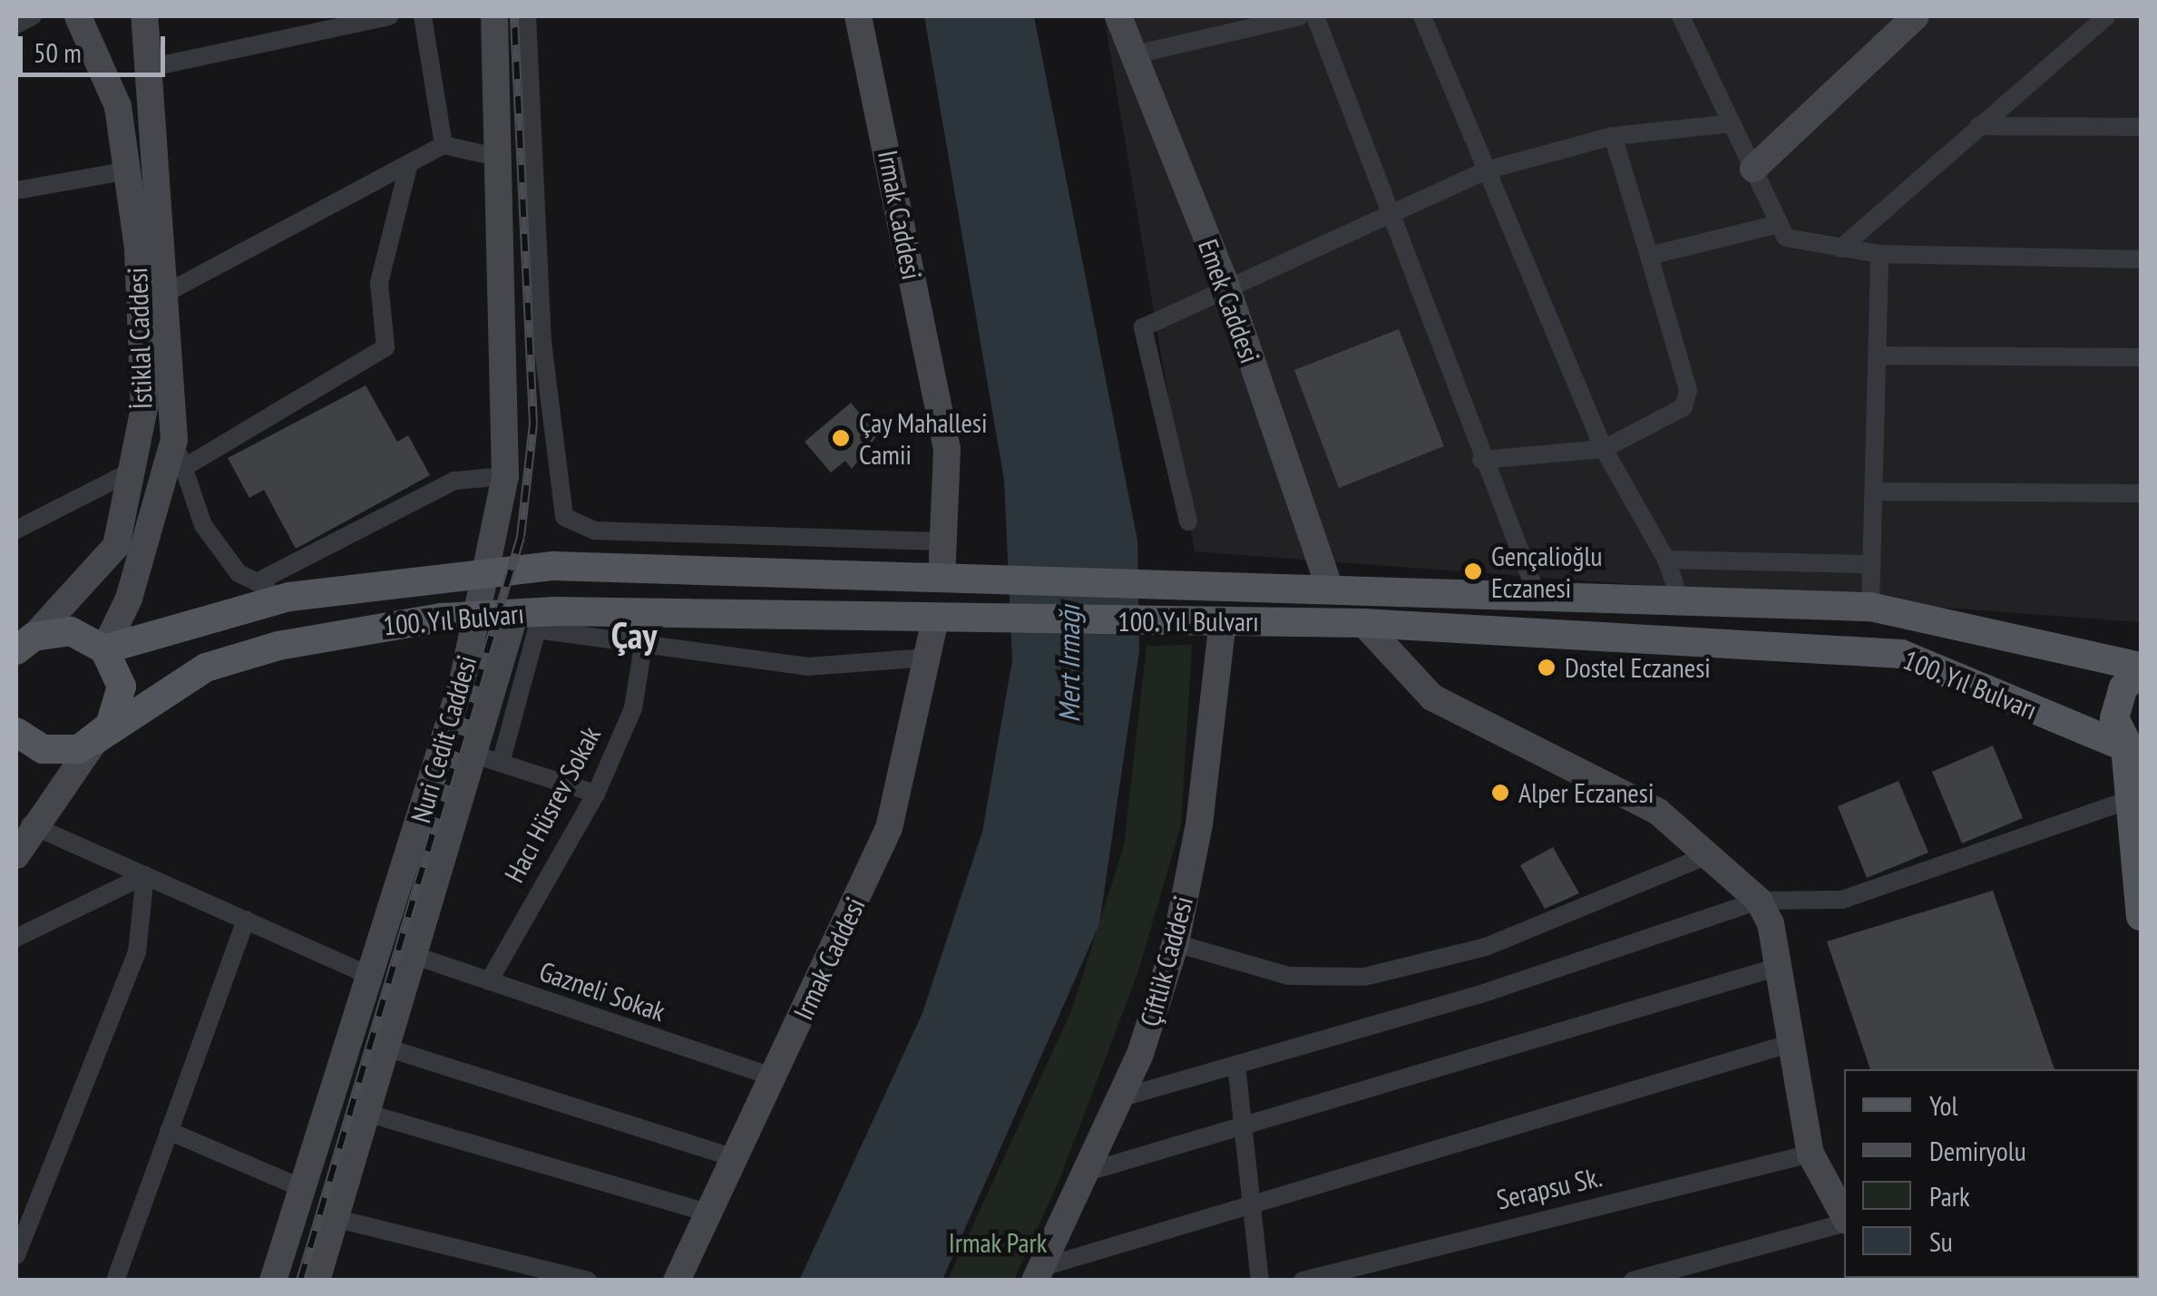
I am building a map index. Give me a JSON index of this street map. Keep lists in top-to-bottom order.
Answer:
{
  "streets": {
    "main road": [
      "Irmak Caddesi",
      "Emek Caddesi",
      "İstiklal Caddesi",
      "100. Yıl Bulvarı",
      "Nuri Cedit Caddesi",
      "Çiftlik Caddesi"
    ],
    "street": ["Hacı Hüsrev Sokak", "Gazneli Sokak", "Serapsu Sk."]
  },
  "crossings": [
    ["Irmak Caddesi", "100. Yıl Bulvarı"],
    ["Irmak Caddesi", "Gazneli Sokak"],
    ["Emek Caddesi", "100. Yıl Bulvarı"],
    ["İstiklal Caddesi", "100. Yıl Bulvarı"],
    ["100. Yıl Bulvarı", "Çiftlik Caddesi"],
    ["Nuri Cedit Caddesi", "Gazneli Sokak"],
    ["Hacı Hüsrev Sokak", "Gazneli Sokak"]
  ],
  "districts": ["Çay"],
  "water": ["Mert Irmağı"],
  "parks": ["Irmak Park"],
  "places": [
    "Çay Mahallesi Camii",
    "Gençalioğlu Eczanesi",
    "Dostel Eczanesi",
    "Alper Eczanesi"
  ],
  "legend": [
    "Yol",
    "Demiryolu",
    "Park",
    "Su"
  ],
  "scale_bar": "50 m"
}
